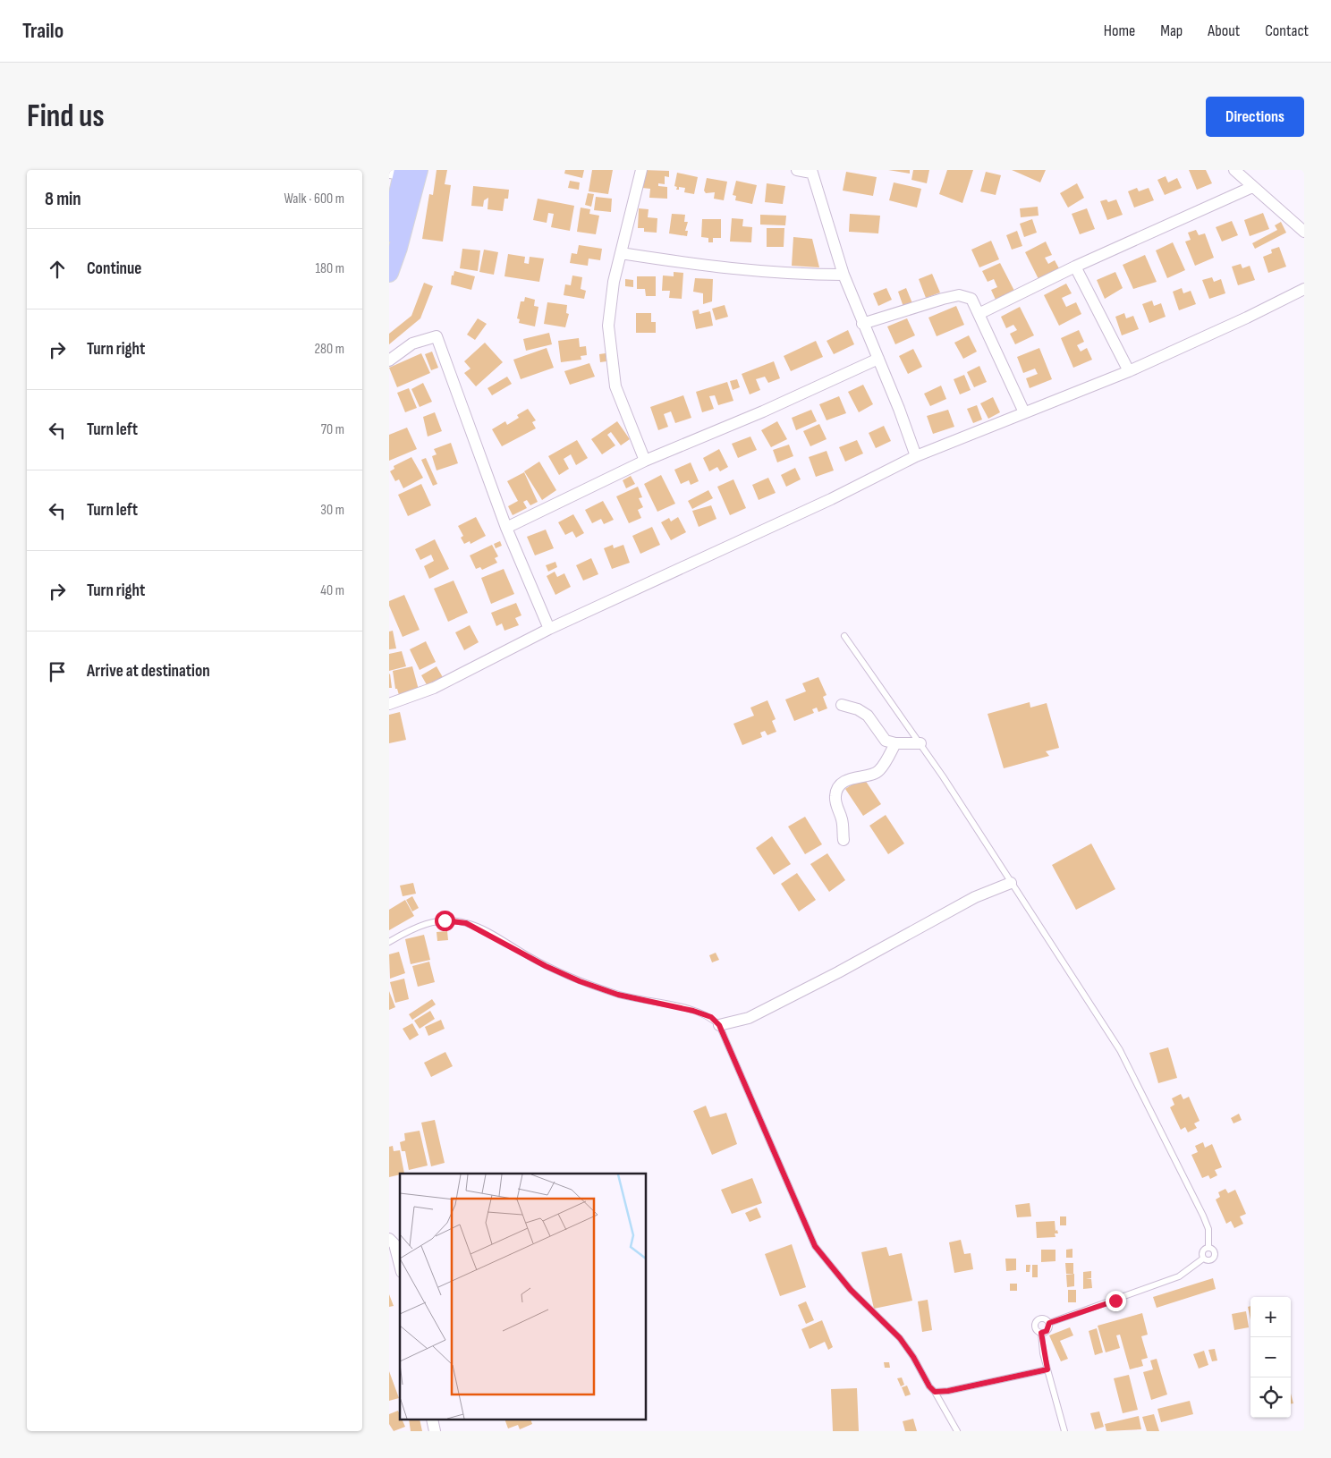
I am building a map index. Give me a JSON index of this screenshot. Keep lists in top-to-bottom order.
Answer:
{
  "page": {
    "header": "Trailo",
    "nav": [
      "Home",
      "Map",
      "About",
      "Contact"
    ],
    "buttons": "Directions",
    "title": "Find us",
    "heading": ["8 min", "Walk · 600 m"],
    "list": [
      ["Continue", "180 m"],
      ["Turn right", "280 m"],
      ["Turn left", "70 m"],
      ["Turn left", "30 m"],
      ["Turn right", "40 m"],
      "Arrive at destination"
    ],
    "map_buttons": ["+", "−"]
  }
}
